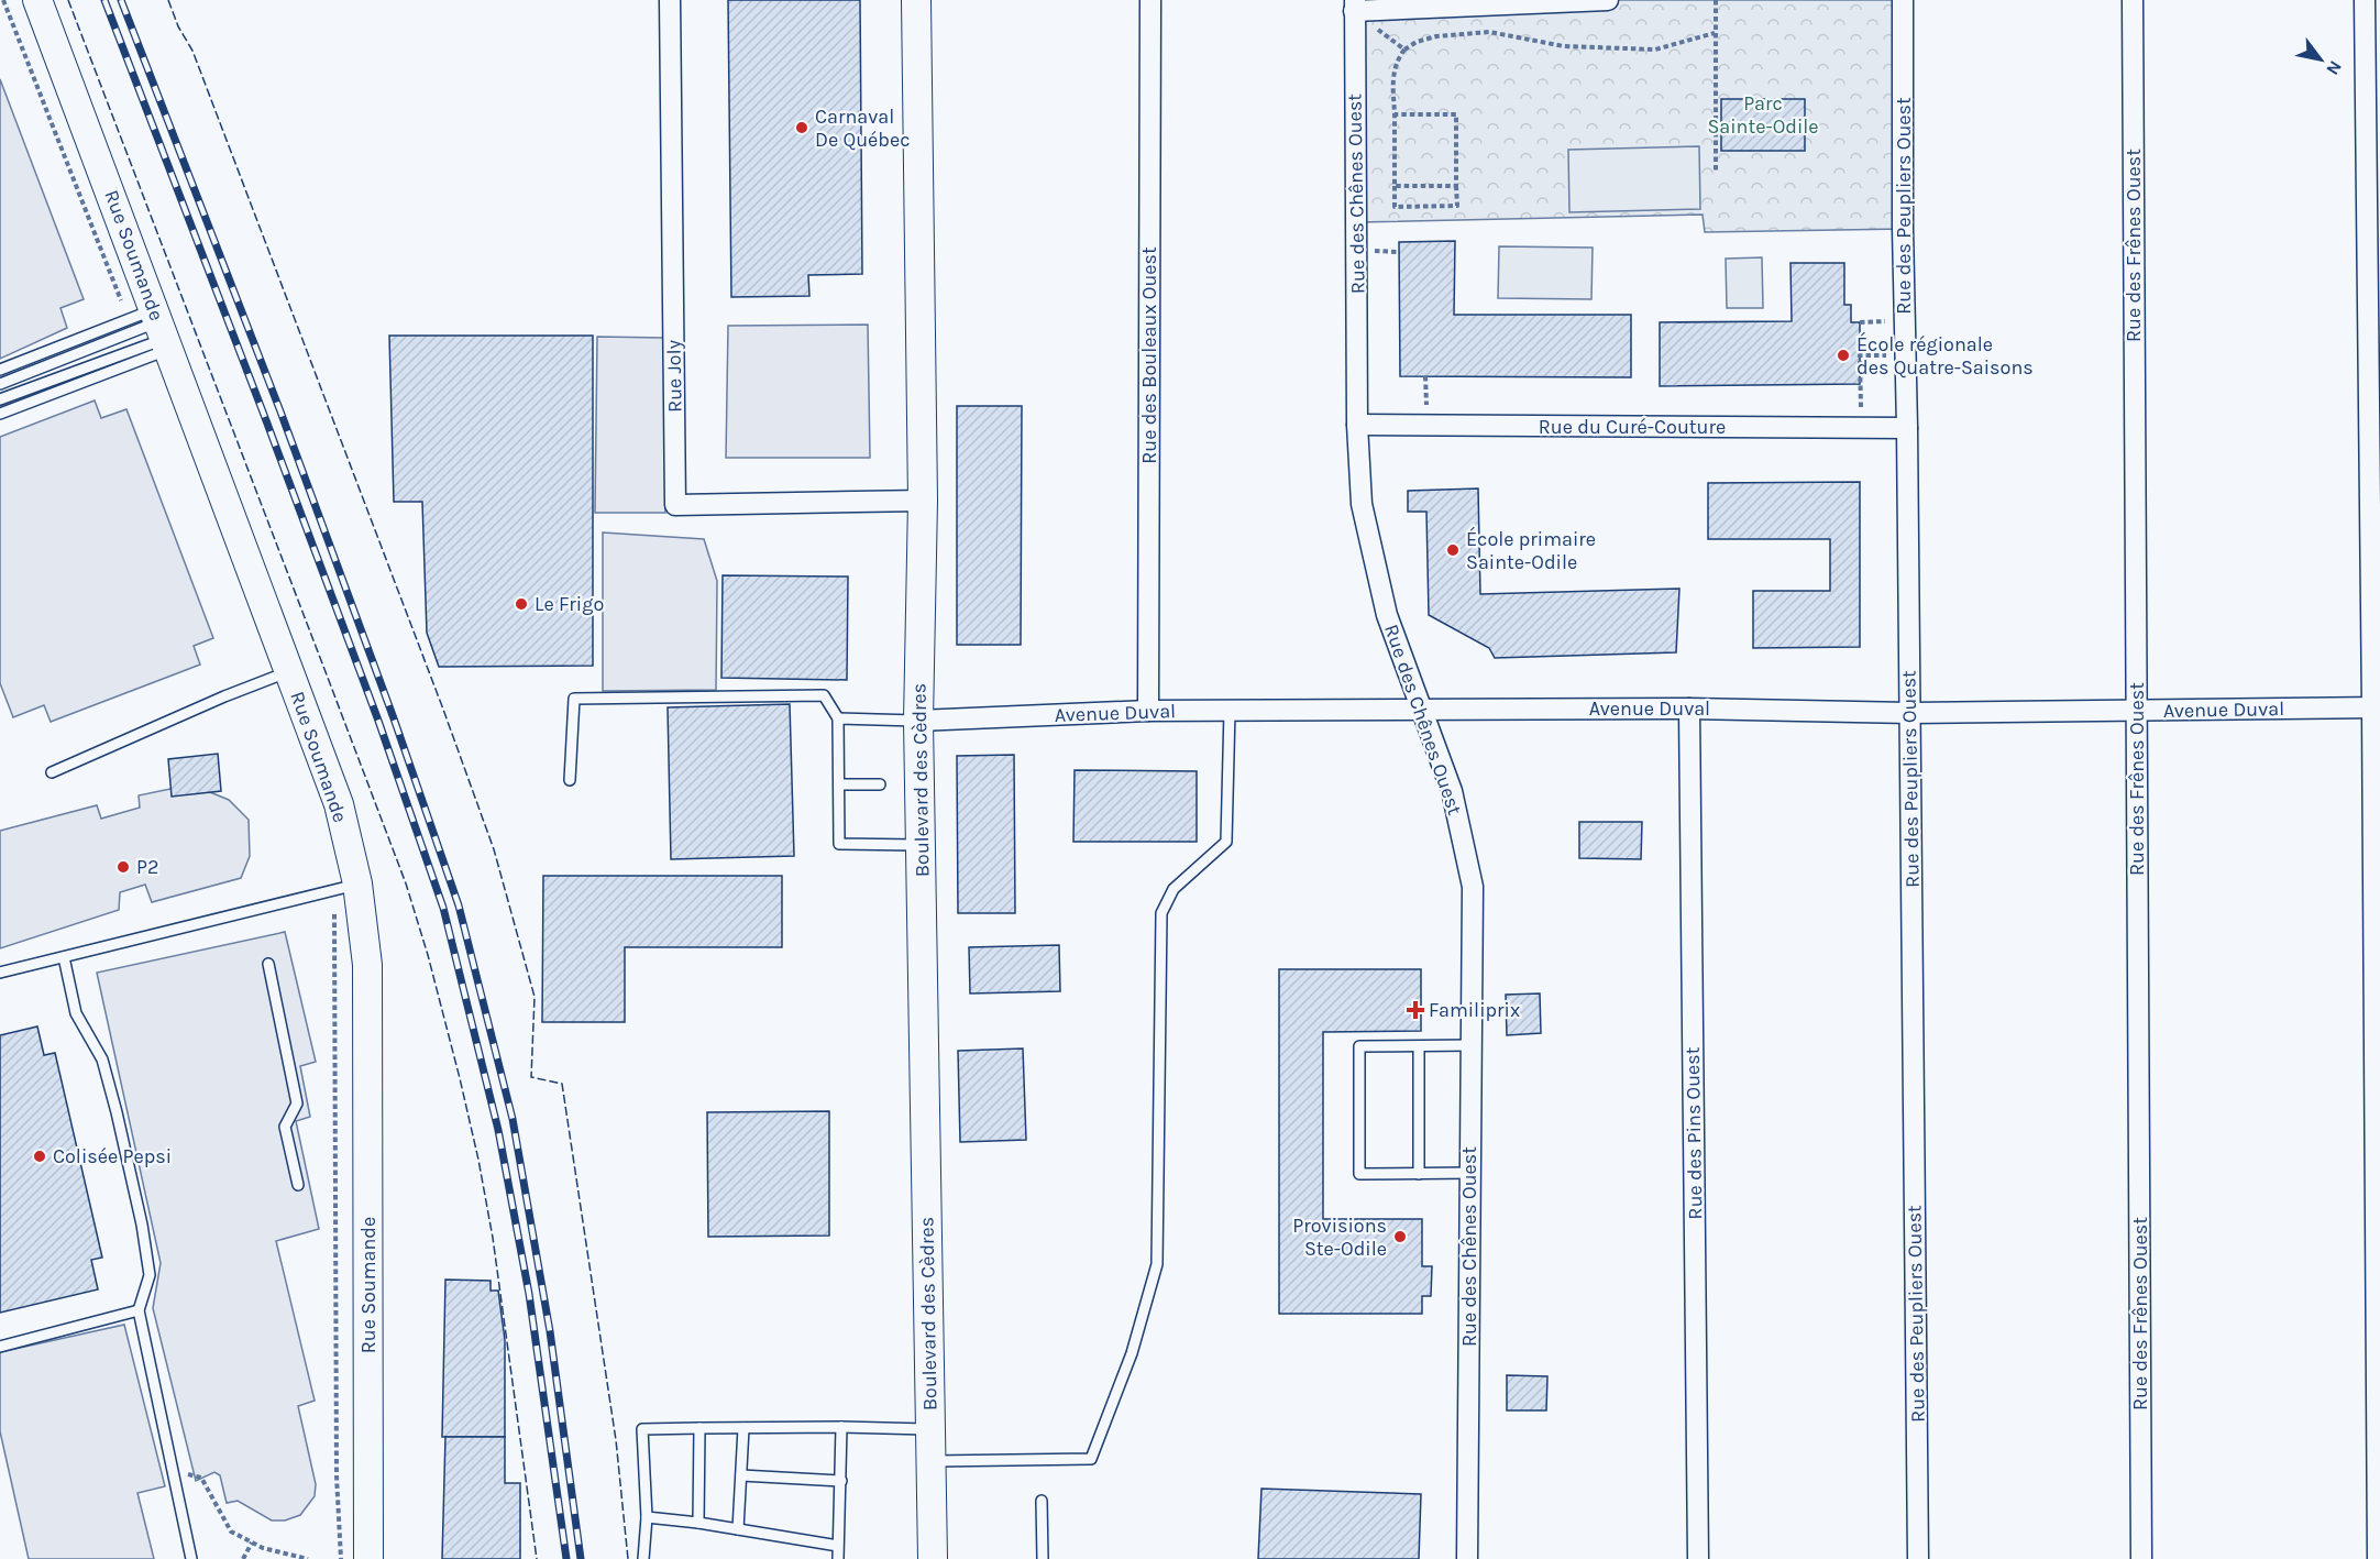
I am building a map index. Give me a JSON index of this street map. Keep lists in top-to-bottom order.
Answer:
{
  "streets": {
    "street": [
      "Rue des Chênes Ouest",
      "Rue des Peupliers Ouest",
      "Rue des Frênes Ouest",
      "Rue Soumande",
      "Rue des Bouleaux Ouest",
      "Rue Joly",
      "Rue du Curé-Couture",
      "Avenue Duval",
      "Boulevard des Cèdres",
      "Rue des Pins Ouest"
    ]
  },
  "crossings": [
    ["Rue des Chênes Ouest", "Rue du Curé-Couture"],
    ["Rue des Chênes Ouest", "Avenue Duval"],
    ["Rue des Peupliers Ouest", "Rue du Curé-Couture"],
    ["Rue des Peupliers Ouest", "Avenue Duval"],
    ["Rue des Frênes Ouest", "Avenue Duval"],
    ["Rue des Bouleaux Ouest", "Avenue Duval"],
    ["Rue Joly", "Boulevard des Cèdres"],
    ["Avenue Duval", "Boulevard des Cèdres"],
    ["Avenue Duval", "Rue des Pins Ouest"]
  ],
  "parks": ["Parc Sainte-Odile"],
  "places": {
    "other": [
      "Carnaval De Québec",
      "École régionale des Quatre-Saisons",
      "École primaire Sainte-Odile",
      "Le Frigo",
      "P2",
      "Colisée Pepsi",
      "Provisions Ste-Odile"
    ],
    "health": ["Familiprix"]
  },
  "north": "bottom right"
}
